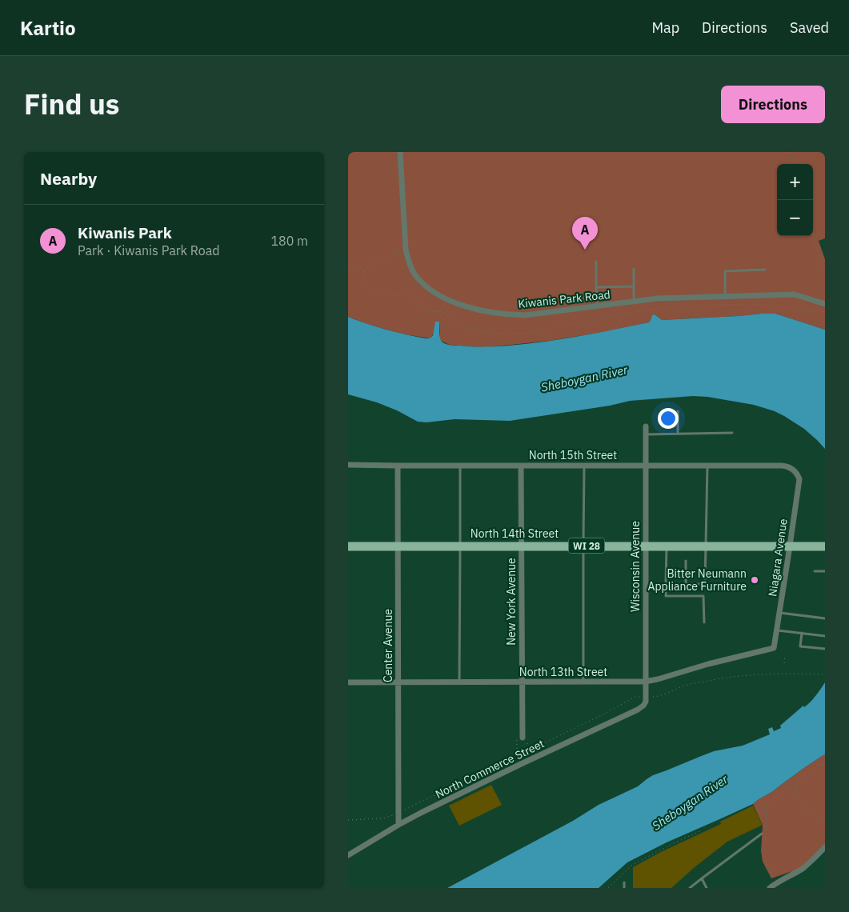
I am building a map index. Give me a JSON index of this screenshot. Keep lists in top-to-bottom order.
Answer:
{
  "streets": {
    "main road": ["North 14th Street", "WI 28"],
    "street": [
      "Kiwanis Park Road",
      "North 15th Street",
      "Niagara Avenue",
      "Wisconsin Avenue",
      "New York Avenue",
      "Center Avenue",
      "North 13th Street",
      "North Commerce Street"
    ]
  },
  "crossings": [
    ["North 15th Street", "Niagara Avenue"],
    ["North 15th Street", "Wisconsin Avenue"],
    ["North 15th Street", "New York Avenue"],
    ["North 15th Street", "Center Avenue"],
    ["North 14th Street", "Niagara Avenue"],
    ["North 14th Street", "Wisconsin Avenue"],
    ["North 14th Street", "New York Avenue"],
    ["North 14th Street", "Center Avenue"],
    ["Niagara Avenue", "North 13th Street"],
    ["Wisconsin Avenue", "North 13th Street"],
    ["Wisconsin Avenue", "North Commerce Street"],
    ["New York Avenue", "North 13th Street"],
    ["Center Avenue", "North 13th Street"],
    ["Center Avenue", "North Commerce Street"]
  ],
  "water": ["Sheboygan River"],
  "places": ["Bitter Neumann Appliance Furniture"],
  "page": {
    "header": "Kartio",
    "nav": ["Map", "Directions", "Saved"],
    "title": "Find us",
    "buttons": "Directions",
    "heading": "Nearby",
    "map_buttons": ["+", "−"],
    "list": [
      {
        "mark": "A",
        "name": "Kiwanis Park",
        "note": "Park · Kiwanis Park Road",
        "value": "180 m"
      }
    ],
    "pins": "A"
  }
}
